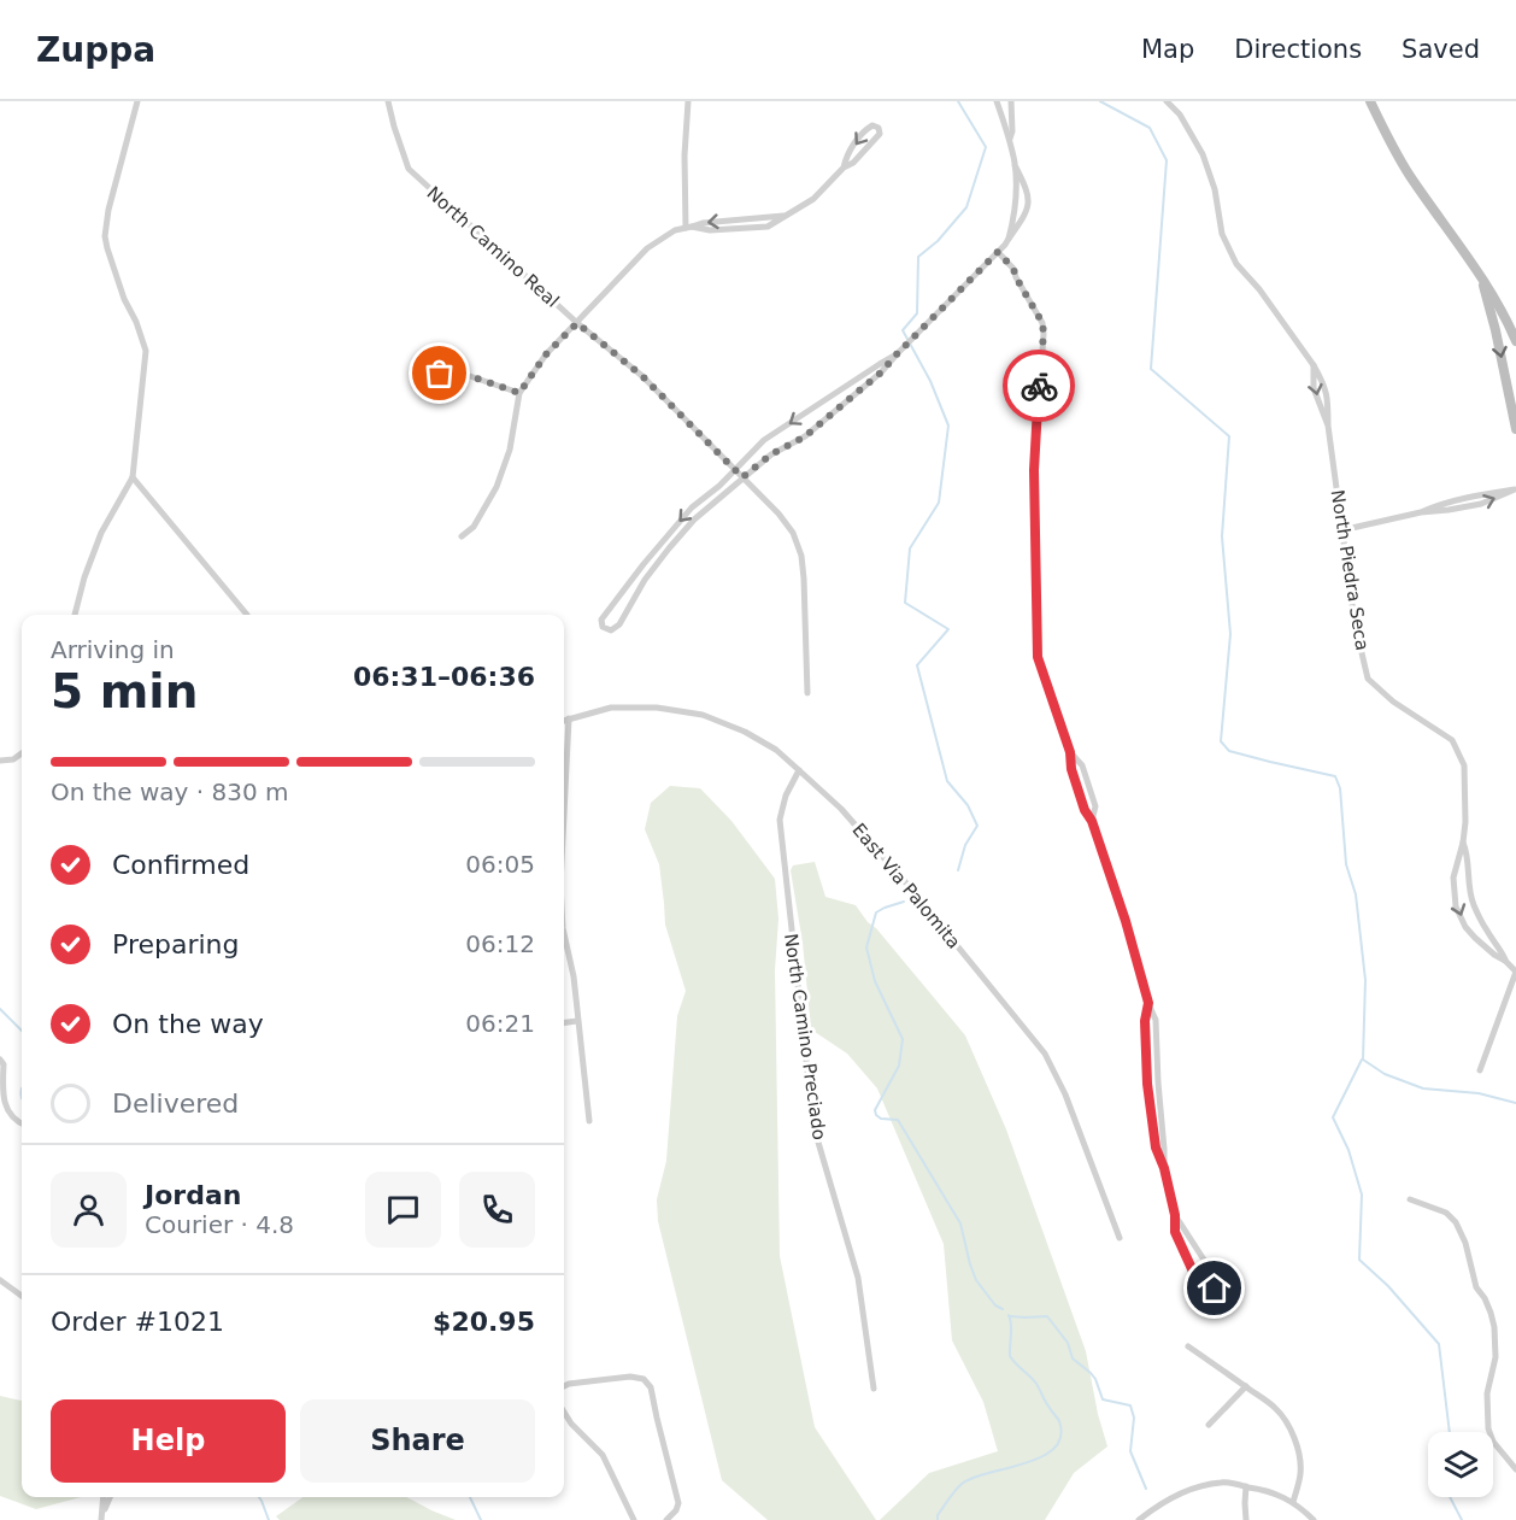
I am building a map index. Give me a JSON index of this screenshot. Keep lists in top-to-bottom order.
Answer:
{
  "streets": {
    "street": [
      "North Camino Real",
      "North Piedra Seca",
      "East Via Palomita",
      "North Camino Preciado"
    ]
  },
  "crossings": [
    ["East Via Palomita", "North Camino Preciado"]
  ],
  "page": {
    "header": "Zuppa",
    "nav": ["Map", "Directions", "Saved"],
    "heading": ["5 min", "Arriving in", "06:31–06:36"],
    "panel": [
      "Jordan",
      "Courier · 4.8",
      "Order #1021",
      "$20.95"
    ],
    "bar": "On the way · 830 m",
    "list": [
      ["Confirmed", "06:05"],
      ["Preparing", "06:12"],
      ["On the way", "06:21"],
      "Delivered"
    ],
    "buttons": ["Help", "Share"]
  }
}
